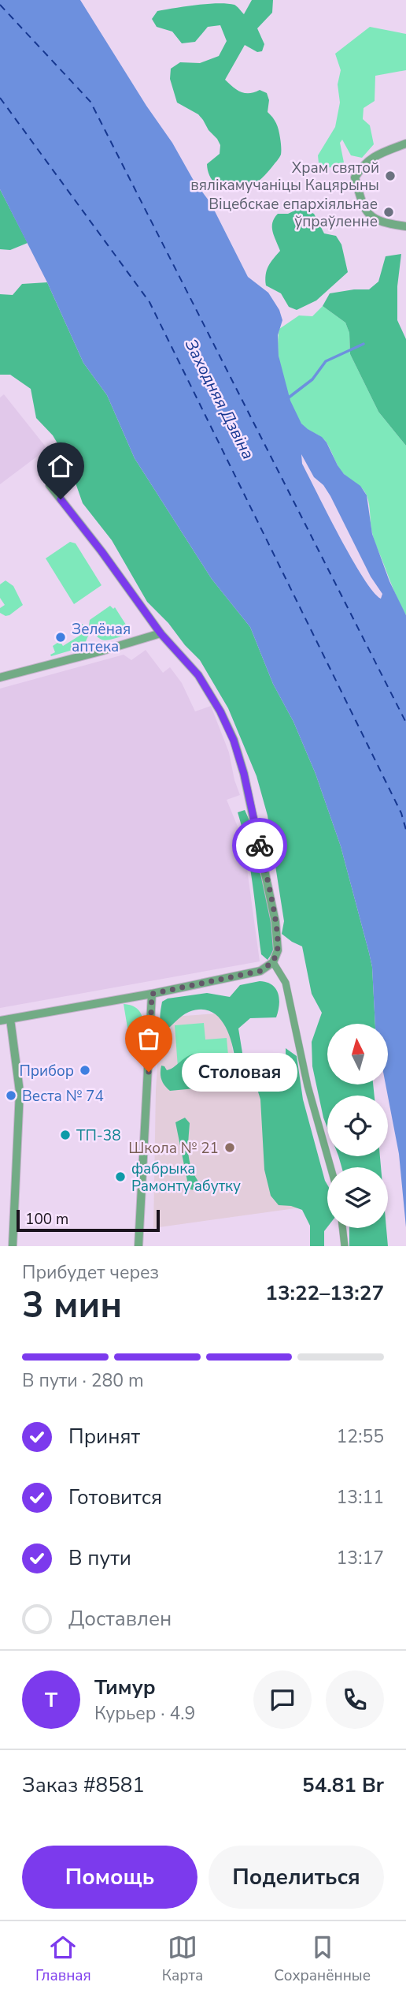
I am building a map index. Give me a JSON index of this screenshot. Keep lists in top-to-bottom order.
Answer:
{
  "water": ["Заходняя Дзвіна"],
  "places": [
    "Храм святой вялікамучаніцы Кацярыны",
    "Віцебскае епархіяльнае ўпраўленне",
    "Зелёная аптека",
    "Прибор",
    "Столовая",
    "Веста № 74",
    "ТП-38",
    "Школа № 21",
    "фабрыка Рамонту абутку"
  ],
  "scale_bar": "100 m",
  "north": "top",
  "page": {
    "bubble": "Столовая",
    "scale": "100 m",
    "heading": ["3 мин", "Прибудет через", "13:22–13:27"],
    "panel": [
      "Тимур",
      "Курьер · 4.9",
      "Заказ #8581",
      "54.81 Br"
    ],
    "bar": "В пути · 280 m",
    "list": [
      ["Принят", "12:55"],
      ["Готовится", "13:11"],
      ["В пути", "13:17"],
      "Доставлен"
    ],
    "round": "Т",
    "buttons": ["Помощь", "Поделиться"],
    "tabs": ["Главная", "Карта", "Сохранённые"]
  }
}
